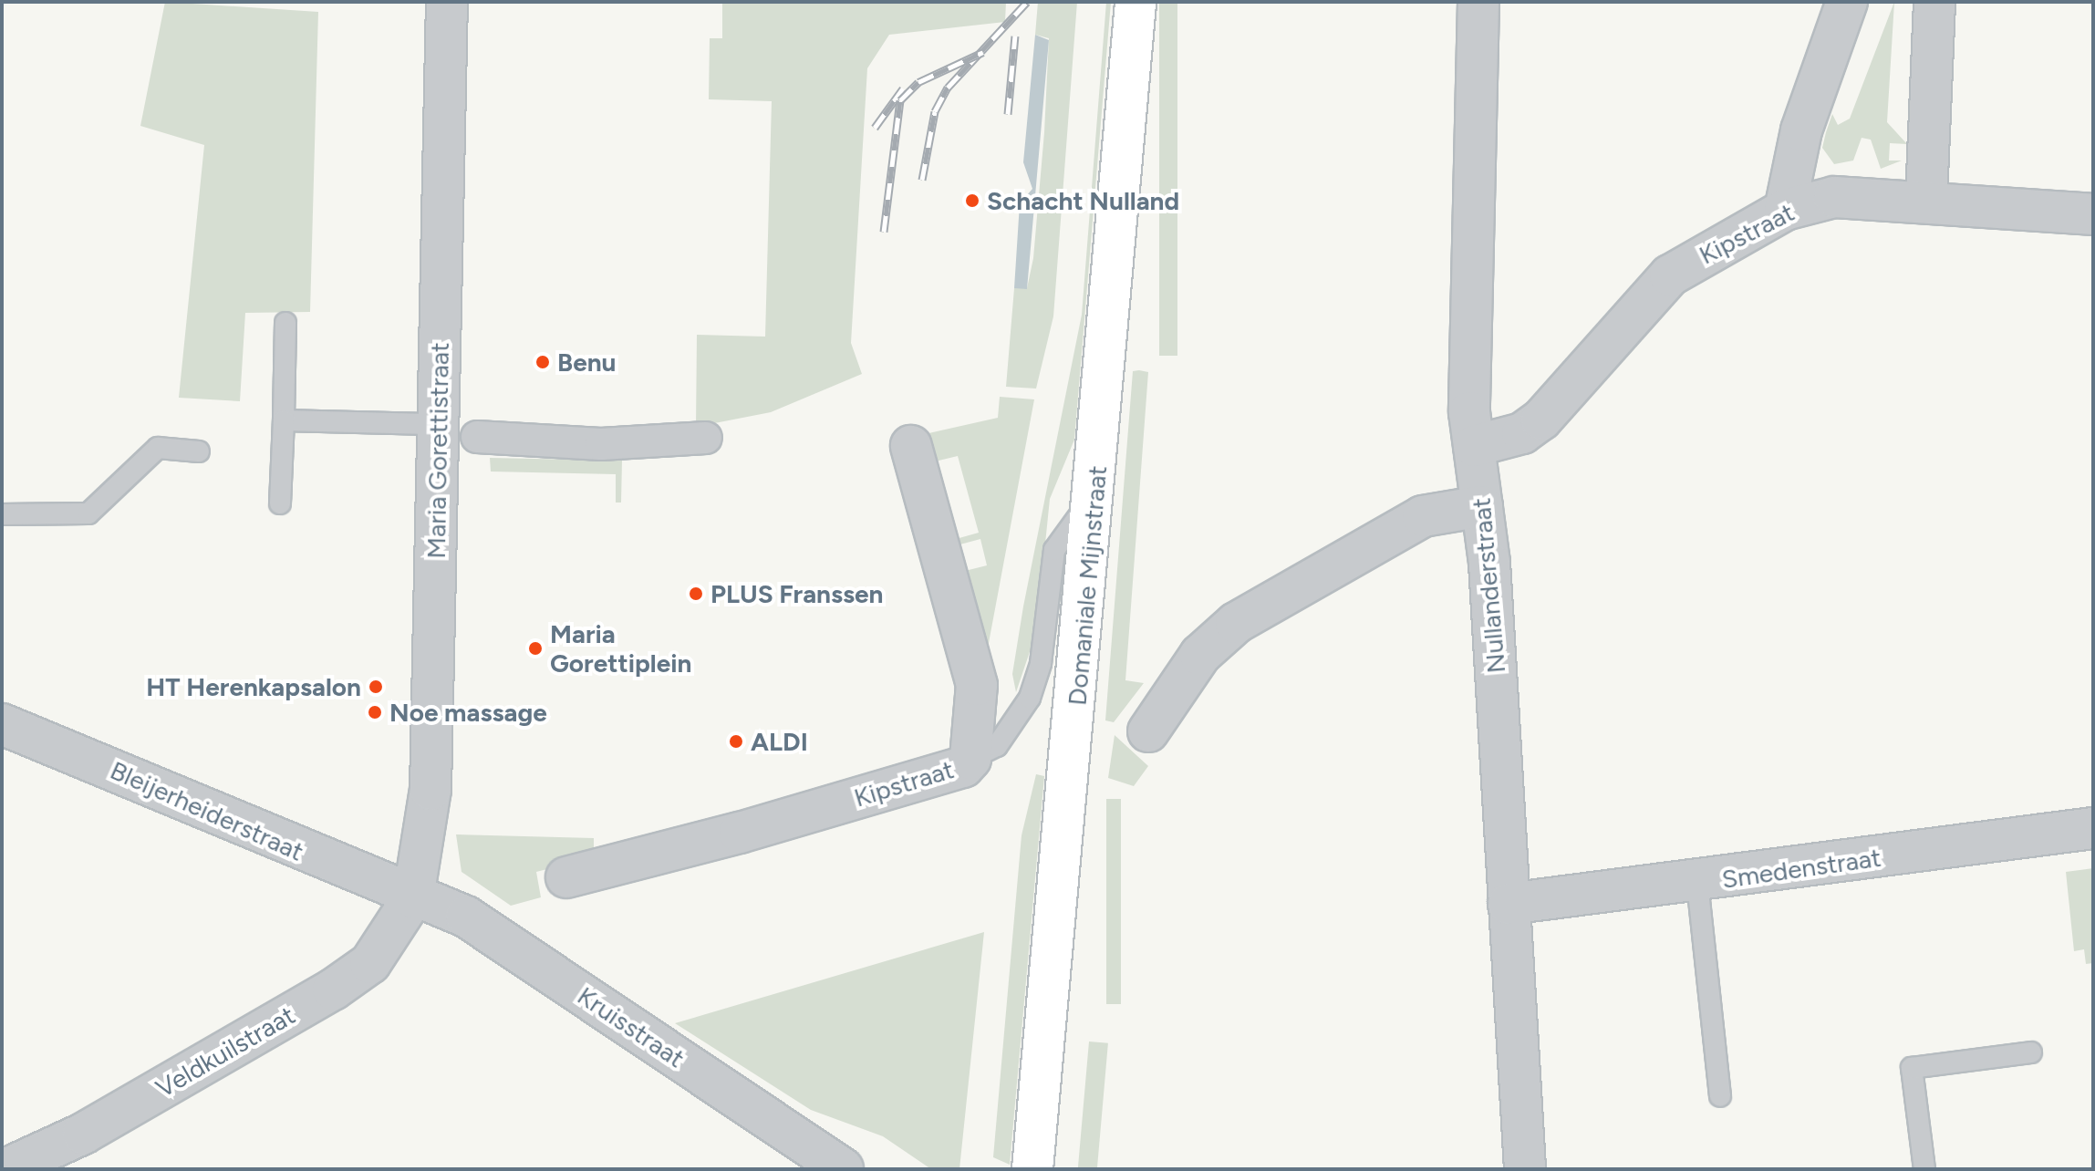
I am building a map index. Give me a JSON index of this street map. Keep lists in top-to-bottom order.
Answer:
{
  "streets": {
    "main road": ["Domaniale Mijnstraat"],
    "street": [
      "Kipstraat",
      "Maria Gorettistraat",
      "Nullanderstraat",
      "Bleijerheiderstraat",
      "Smedenstraat",
      "Kruisstraat",
      "Veldkuilstraat"
    ]
  },
  "crossings": [
    ["Kipstraat", "Nullanderstraat"],
    ["Maria Gorettistraat", "Bleijerheiderstraat"],
    ["Maria Gorettistraat", "Kruisstraat"],
    ["Maria Gorettistraat", "Veldkuilstraat"],
    ["Nullanderstraat", "Smedenstraat"],
    ["Bleijerheiderstraat", "Kruisstraat"],
    ["Bleijerheiderstraat", "Veldkuilstraat"],
    ["Kruisstraat", "Veldkuilstraat"]
  ],
  "places": [
    "Schacht Nulland",
    "Benu",
    "PLUS Franssen",
    "Maria Gorettiplein",
    "HT Herenkapsalon",
    "Noe massage",
    "ALDI"
  ]
}
